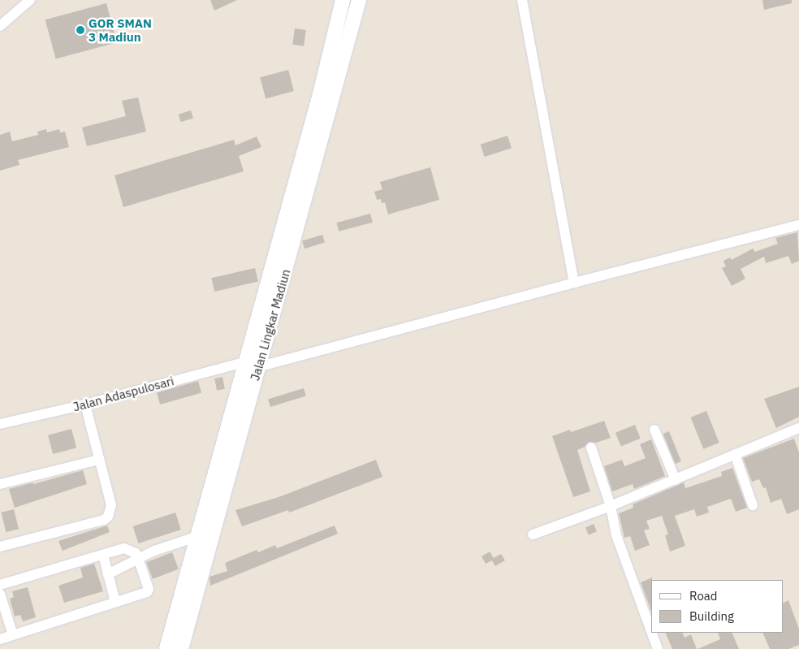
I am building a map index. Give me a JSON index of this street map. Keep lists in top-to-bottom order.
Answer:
{
  "streets": {
    "main road": ["Jalan Lingkar Madiun"],
    "street": ["Jalan Adaspulosari"]
  },
  "crossings": [
    ["Jalan Lingkar Madiun", "Jalan Adaspulosari"]
  ],
  "places": ["GOR SMAN 3 Madiun"],
  "legend": ["Road", "Building"]
}
